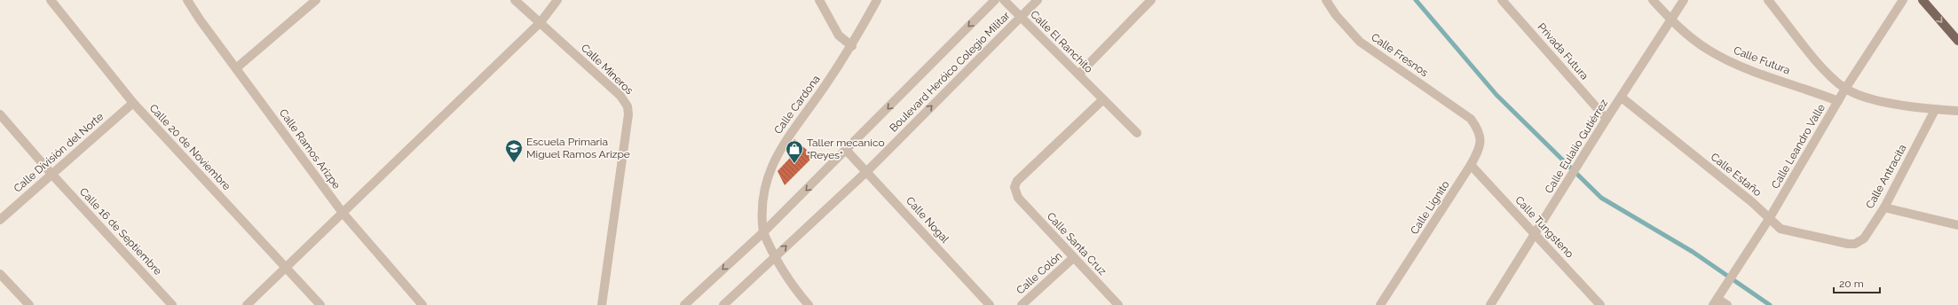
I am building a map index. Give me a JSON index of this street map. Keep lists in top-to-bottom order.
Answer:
{
  "streets": {
    "street": [
      "Calle El Ranchito",
      "Privada Futura",
      "Calle Fresnos",
      "Calle Futura",
      "Calle Mineros",
      "Boulevard Heróico Colegio Militar",
      "Calle Cardona",
      "Calle Eulalio Gutiérrez",
      "Calle Leandro Valle",
      "Calle 20 de Noviembre",
      "Calle Ramos Arizpe",
      "Calle División del Norte",
      "Calle Estaño",
      "Calle Antracita",
      "Calle Lignito",
      "Calle Nogal",
      "Calle Tungsteno",
      "Calle 16 de Septiembre",
      "Calle Santa Cruz",
      "Calle Colón"
    ]
  },
  "crossings": [
    ["Calle El Ranchito", "Boulevard Heróico Colegio Militar"],
    ["Calle El Ranchito", "Calle Santa Cruz"],
    ["Privada Futura", "Calle Eulalio Gutiérrez"],
    ["Calle Fresnos", "Calle Lignito"],
    ["Calle Futura", "Calle Eulalio Gutiérrez"],
    ["Calle Futura", "Calle Leandro Valle"],
    ["Boulevard Heróico Colegio Militar", "Calle Cardona"],
    ["Boulevard Heróico Colegio Militar", "Calle Nogal"],
    ["Calle Eulalio Gutiérrez", "Calle Estaño"],
    ["Calle Eulalio Gutiérrez", "Calle Tungsteno"],
    ["Calle Leandro Valle", "Calle Estaño"],
    ["Calle 20 de Noviembre", "Calle División del Norte"],
    ["Calle División del Norte", "Calle 16 de Septiembre"],
    ["Calle Estaño", "Calle Antracita"],
    ["Calle Lignito", "Calle Tungsteno"],
    ["Calle Santa Cruz", "Calle Colón"]
  ],
  "places": {
    "school or university": ["Escuela Primaria Miguel Ramos Arizpe"],
    "shop": ["Taller mecanico \"Reyes\""]
  },
  "scale_bar": "20 m"
}
